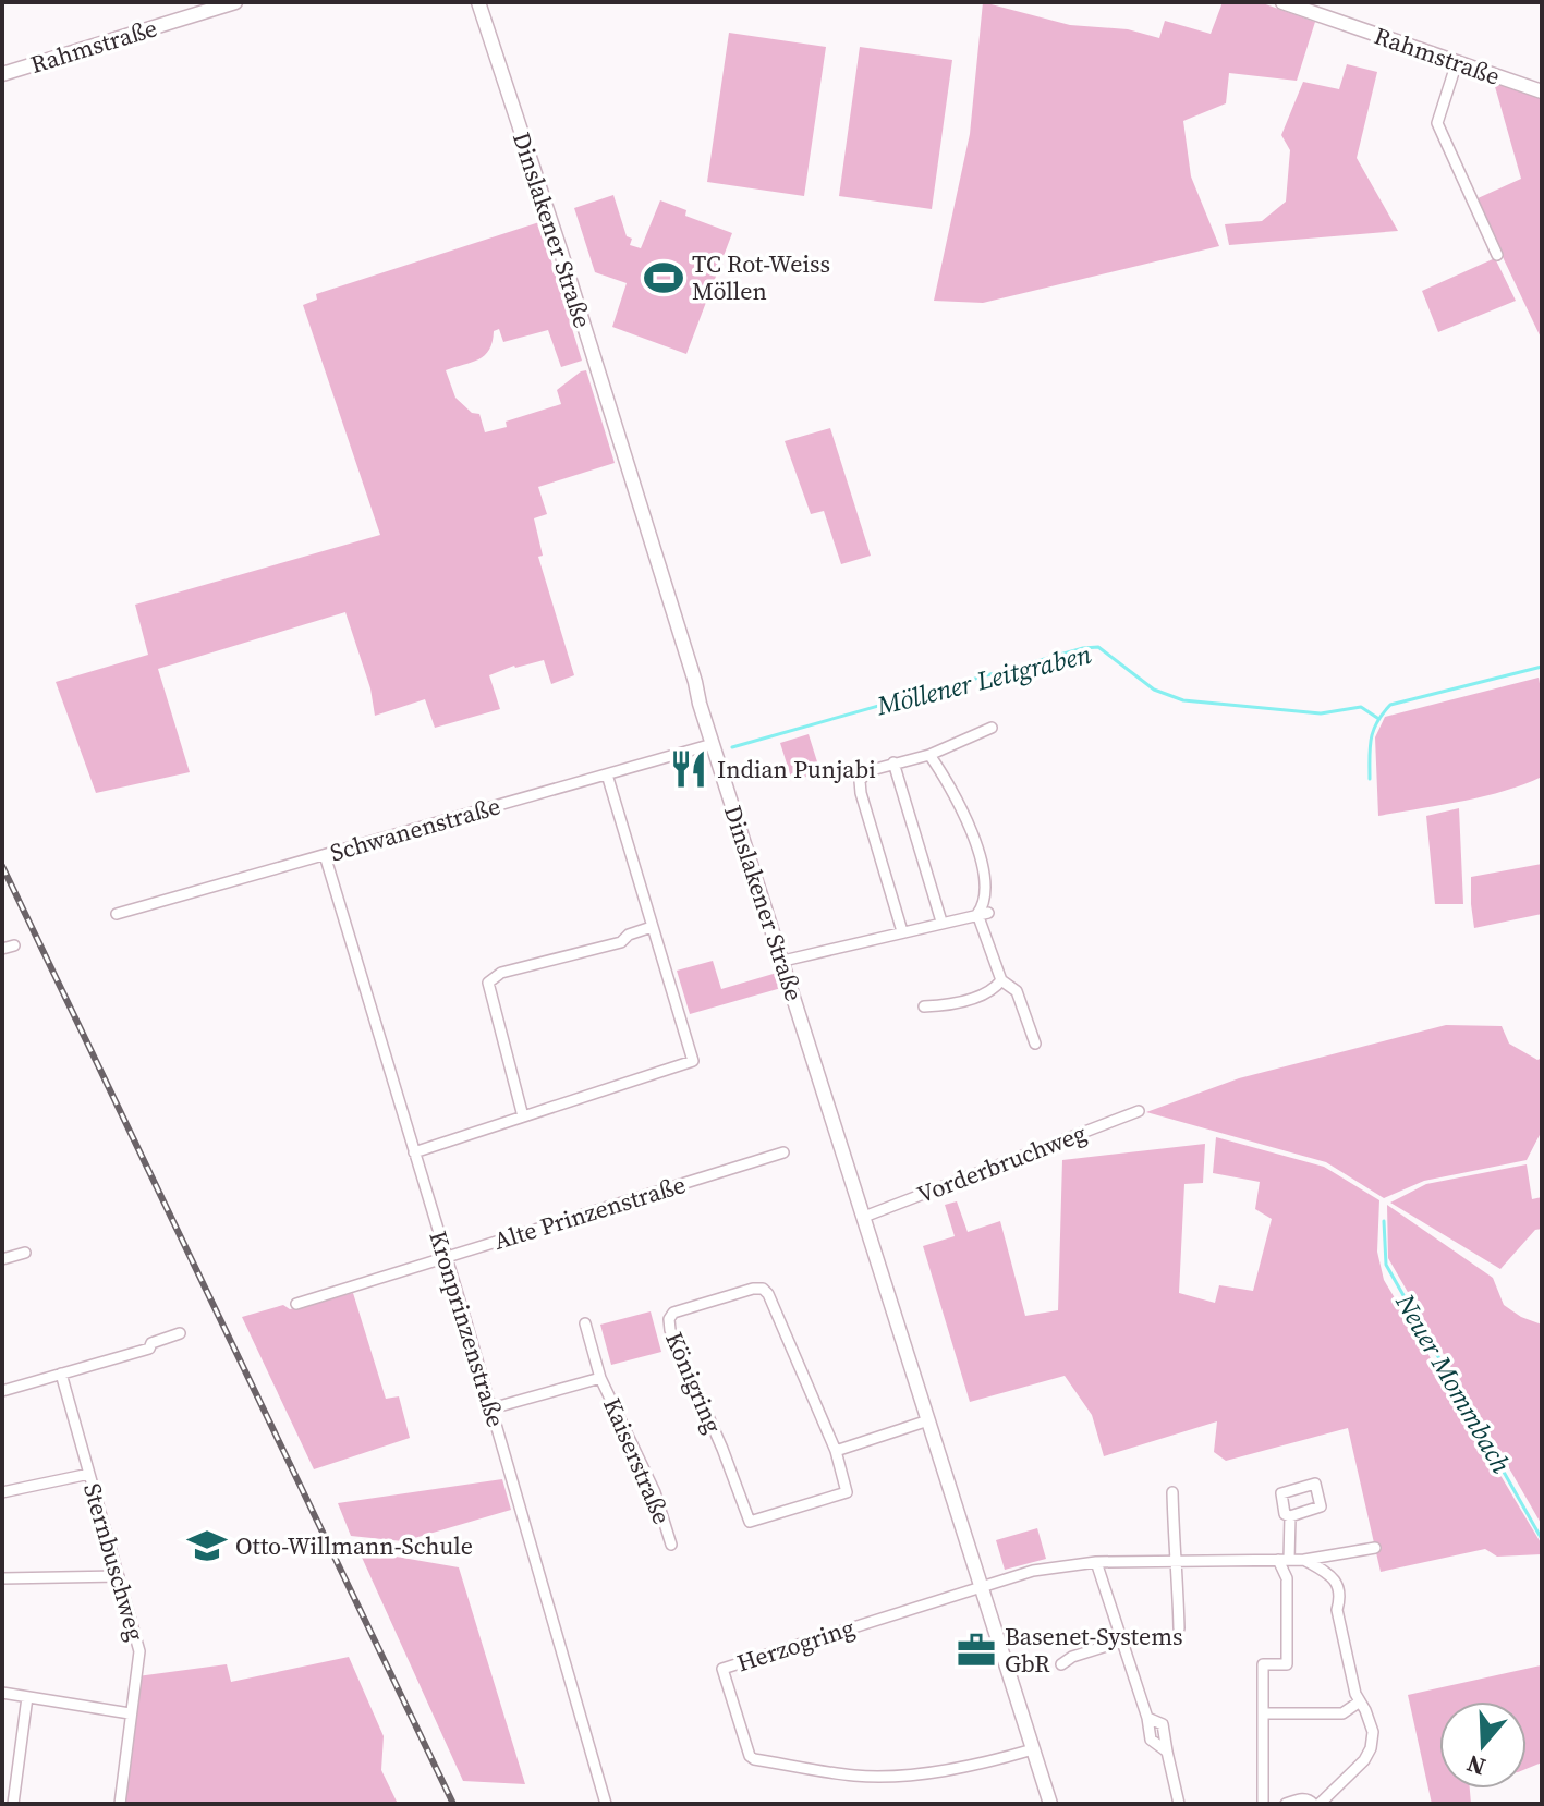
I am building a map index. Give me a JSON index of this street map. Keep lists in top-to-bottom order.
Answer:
{
  "streets": {
    "main road": ["Rahmstraße", "Dinslakener Straße"],
    "street": [
      "Schwanenstraße",
      "Vorderbruchweg",
      "Alte Prinzenstraße",
      "Kronprinzenstraße",
      "Königring",
      "Kaiserstraße",
      "Sternbuschweg",
      "Herzogring"
    ]
  },
  "crossings": [
    ["Dinslakener Straße", "Schwanenstraße"],
    ["Dinslakener Straße", "Vorderbruchweg"],
    ["Dinslakener Straße", "Herzogring"],
    ["Schwanenstraße", "Kronprinzenstraße"],
    ["Alte Prinzenstraße", "Kronprinzenstraße"],
    ["Kronprinzenstraße", "Kaiserstraße"]
  ],
  "water": ["Möllener Leitgraben", "Neuer Mommbach"],
  "places": {
    "sports": ["TC Rot-Weiss Möllen"],
    "restaurant": ["Indian Punjabi"],
    "school or university": ["Otto-Willmann-Schule"],
    "office": ["Basenet-Systems GbR"]
  },
  "north": "bottom"
}
